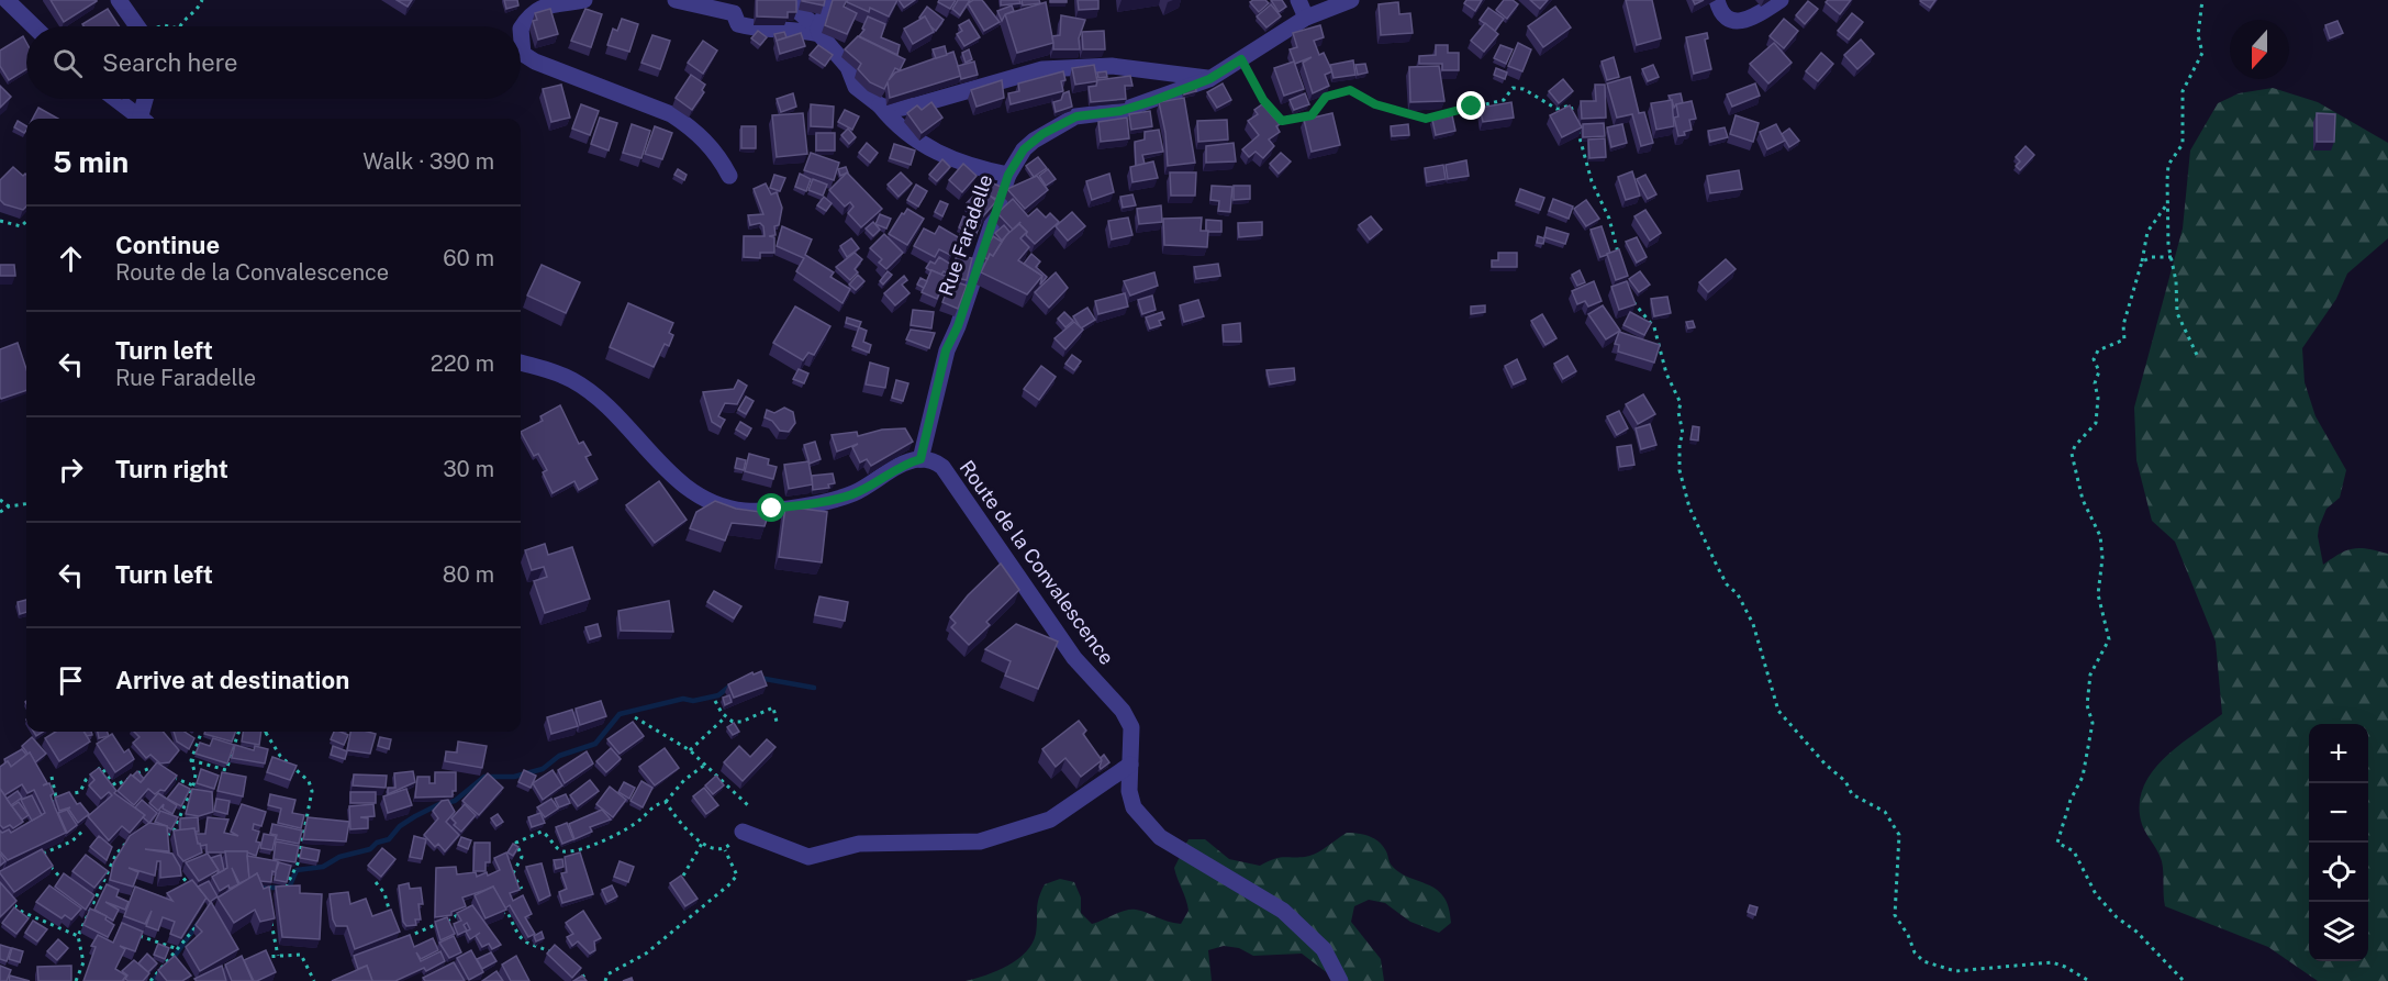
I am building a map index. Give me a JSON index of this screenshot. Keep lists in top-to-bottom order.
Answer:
{
  "streets": {
    "street": ["Rue Faradelle", "Route de la Convalescence"]
  },
  "crossings": [
    ["Rue Faradelle", "Route de la Convalescence"]
  ],
  "north": "bottom",
  "page": {
    "search": "Search here",
    "heading": ["5 min", "Walk · 390 m"],
    "list": [
      ["Continue", "Route de la Convalescence", "60 m"],
      ["Turn left", "Rue Faradelle", "220 m"],
      ["Turn right", "30 m"],
      ["Turn left", "80 m"],
      "Arrive at destination"
    ],
    "map_buttons": ["+", "−"]
  }
}
